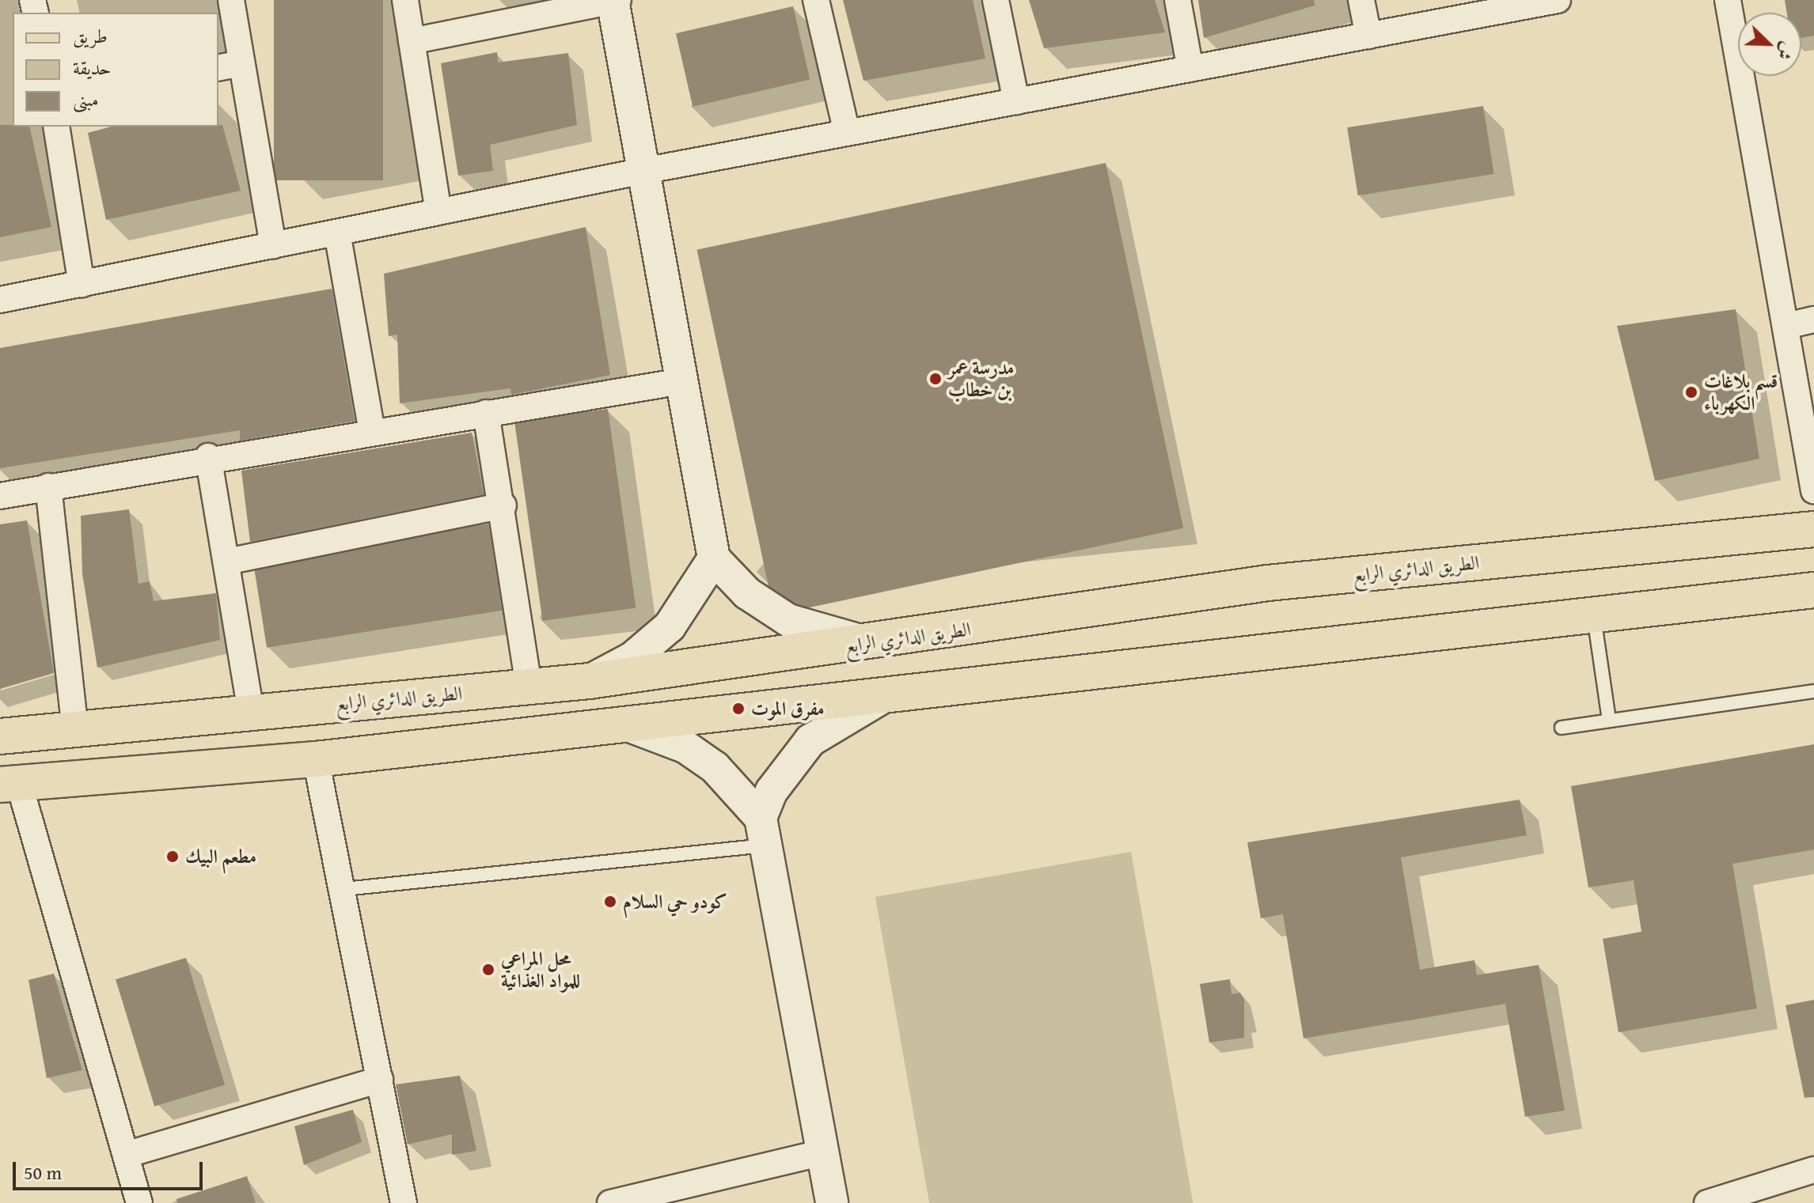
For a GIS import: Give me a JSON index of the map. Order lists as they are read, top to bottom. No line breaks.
{"streets":{"main road":["الطريق الدائري الرابع"]},"places":["مدرسة عمر بن خطاب","قسم بلاغات الكهرباء","مفرق الموت","مطعم البيك","كودو حي السلام","محل المراعي للمواد الغذائية"],"legend":["طريق","حديقة","مبنى"],"scale_bar":"50 m","north":"bottom right"}
